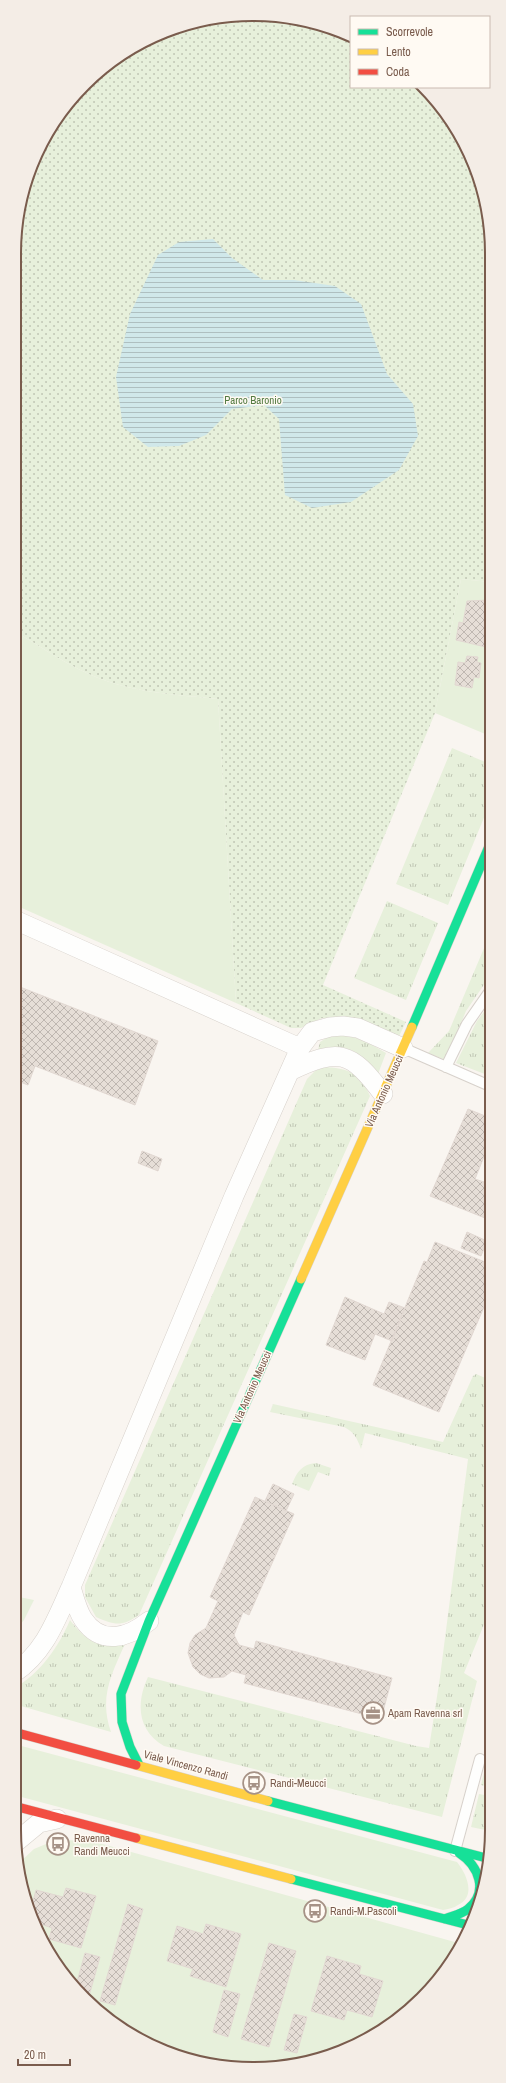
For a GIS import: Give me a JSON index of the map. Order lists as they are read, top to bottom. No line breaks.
{"streets":{"street":["Via Antonio Meucci","Viale Vincenzo Randi"]},"crossings":[["Via Antonio Meucci","Viale Vincenzo Randi"]],"parks":["Parco Baronio"],"places":{"office":["Apam Ravenna srl"],"bus stop":["Randi-Meucci","Ravenna Randi Meucci","Randi-M.Pascoli"]},"legend":["Scorrevole","Lento","Coda"],"scale_bar":"20 m"}
